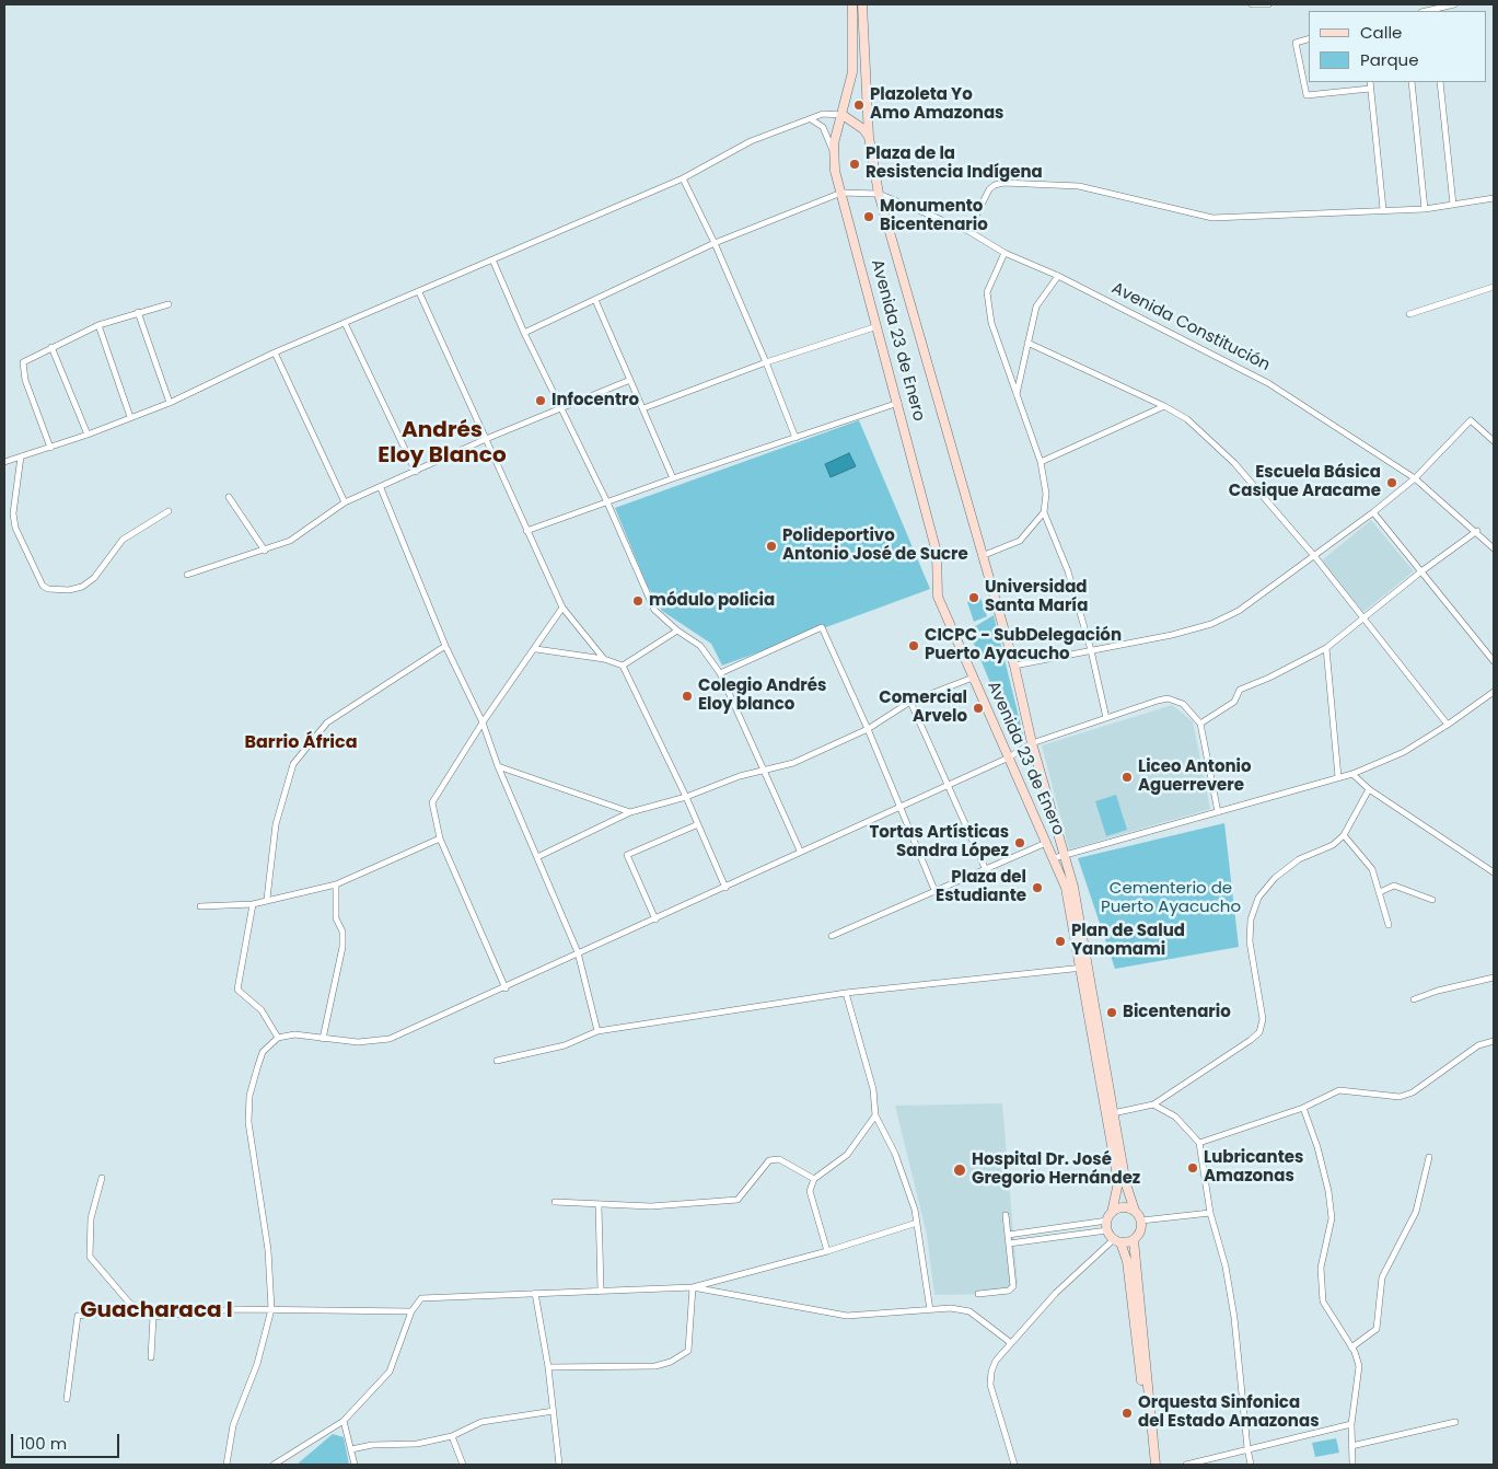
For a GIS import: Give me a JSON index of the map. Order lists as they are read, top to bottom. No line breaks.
{"streets":{"main road":["Avenida 23 de Enero"],"street":["Avenida Constitución"]},"crossings":[["Avenida Constitución","Avenida 23 de Enero"]],"districts":["Andrés Eloy Blanco","Barrio África","Guacharaca I"],"parks":["Cementerio de Puerto Ayacucho"],"places":["Plazoleta Yo Amo Amazonas","Plaza de la Resistencia Indígena","Monumento Bicentenario","Infocentro","Escuela Básica Casique Aracame","Polideportivo Antonio José de Sucre","Universidad Santa María","módulo policia","CICPC - SubDelegación Puerto Ayacucho","Colegio Andrés Eloy blanco","Comercial Arvelo","Liceo Antonio Aguerrevere","Tortas Artísticas Sandra López","Plaza del Estudiante","Plan de Salud Yanomami","Bicentenario","Lubricantes Amazonas","Hospital Dr. José Gregorio Hernández","Orquesta Sinfonica del Estado Amazonas"],"legend":["Calle","Parque"],"scale_bar":"100 m"}
